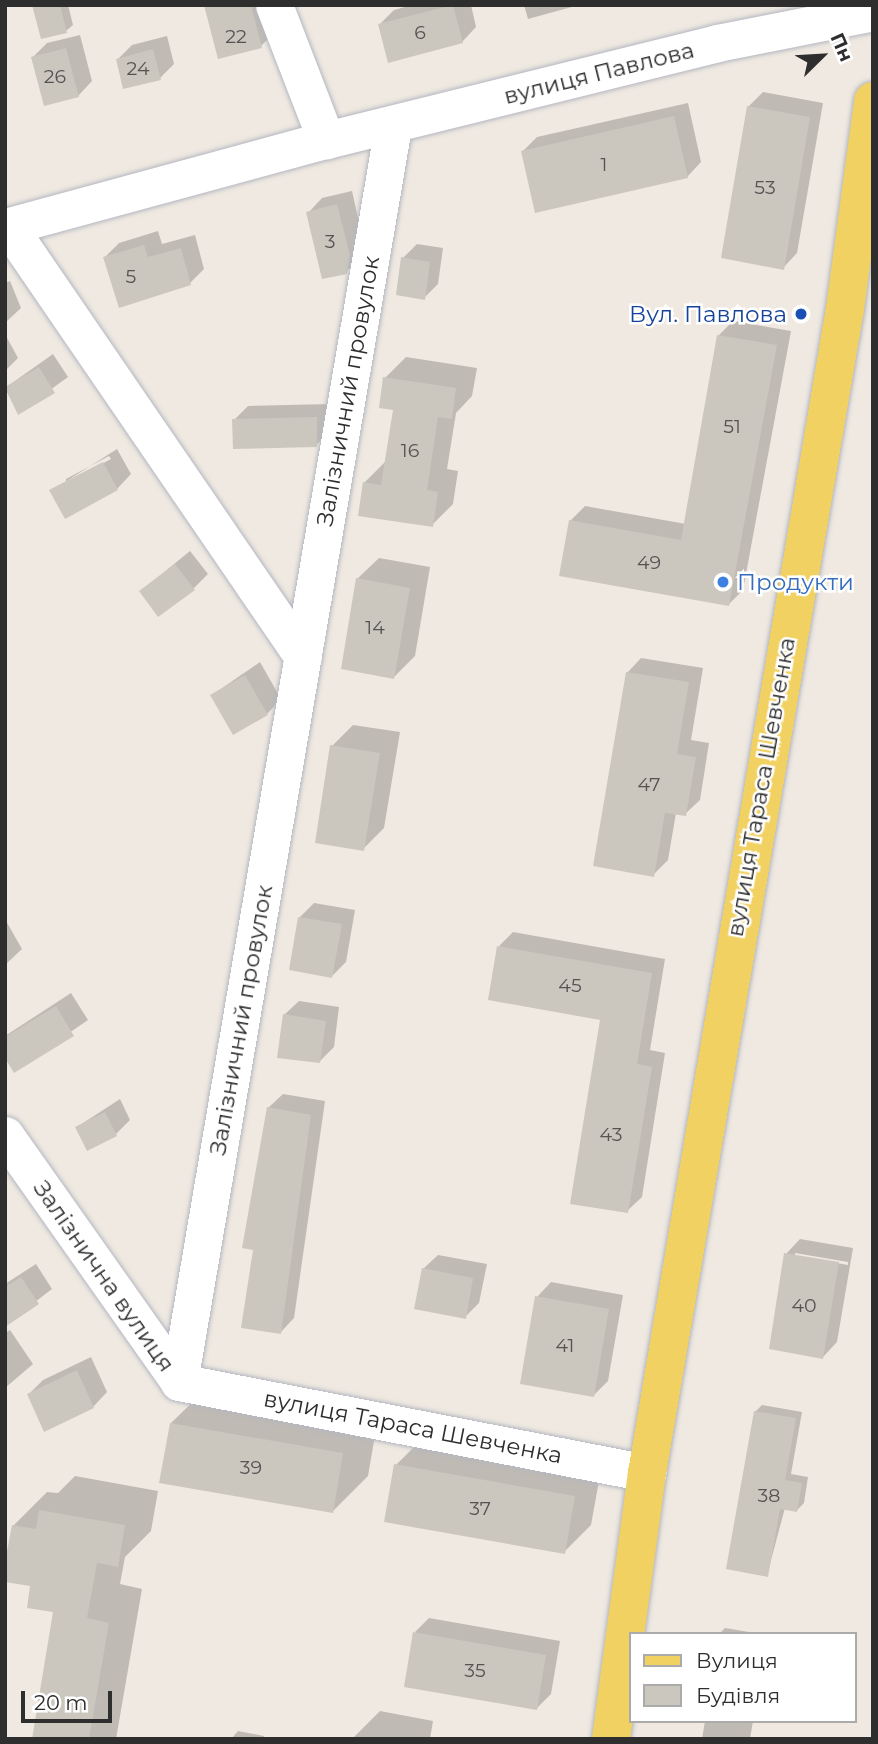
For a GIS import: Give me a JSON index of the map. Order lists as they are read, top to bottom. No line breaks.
{"streets":{"main road":["вулиця Тараса Шевченка"],"street":["вулиця Павлова","Залізничний провулок","Залізнична вулиця"]},"crossings":[["вулиця Павлова","Залізничний провулок"],["Залізничний провулок","вулиця Тараса Шевченка"],["Залізничний провулок","Залізнична вулиця"],["вулиця Тараса Шевченка","Залізнична вулиця"]],"places":["Вул. Павлова","Продукти"],"house_numbers":["6","22","24","26","1","53","3","5","51","16","49","14","47","45","43","40","41","39","38","37","35"],"legend":["Вулиця","Будівля"],"scale_bar":"20 m","north":"top right"}
